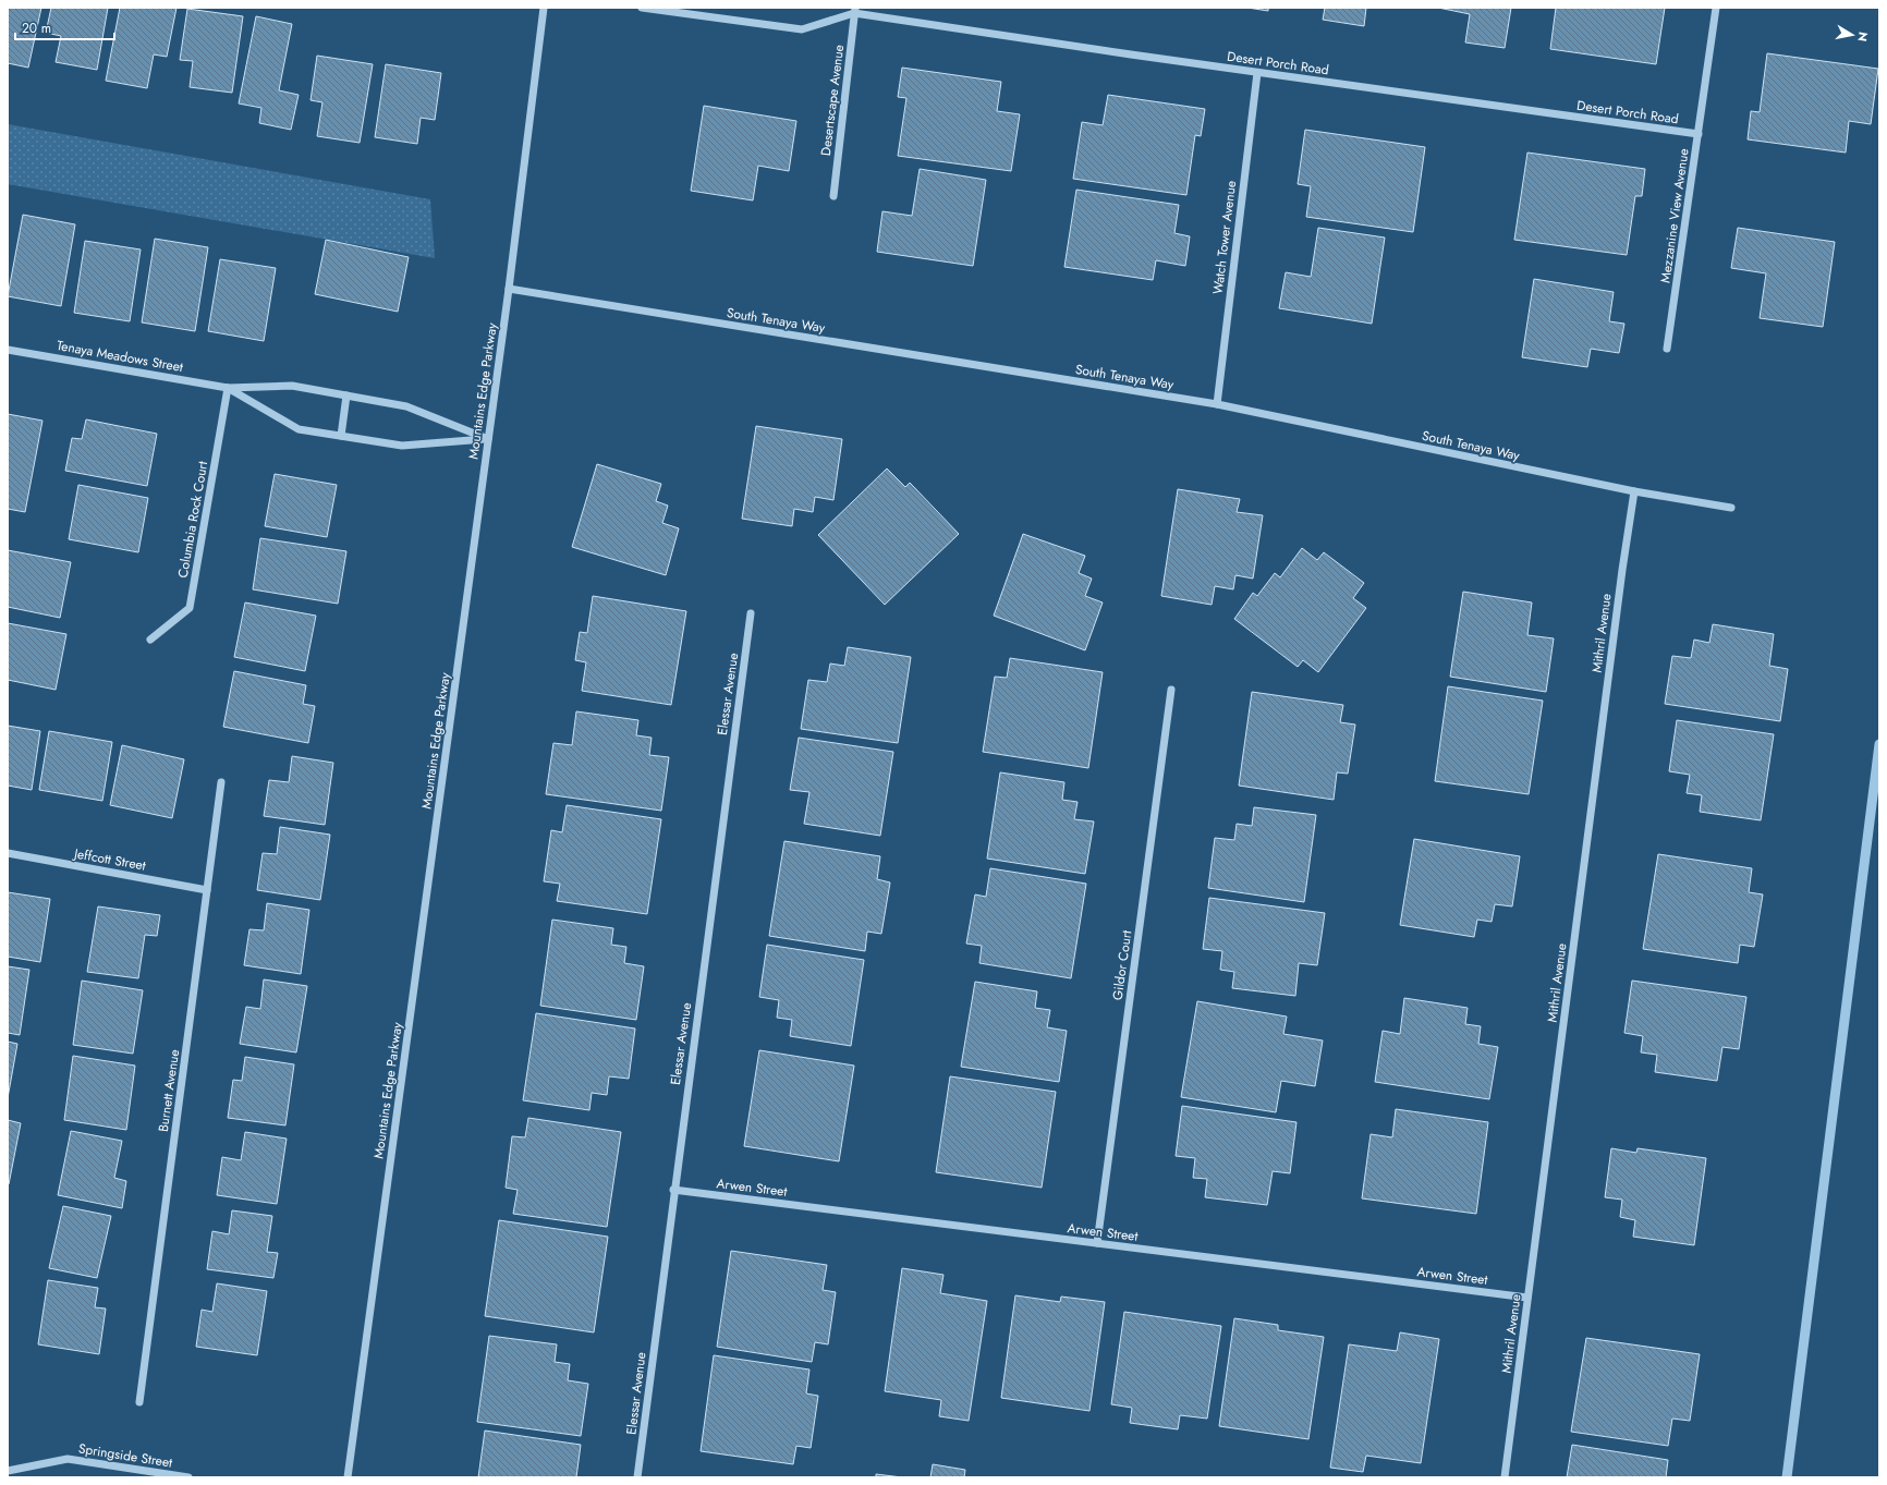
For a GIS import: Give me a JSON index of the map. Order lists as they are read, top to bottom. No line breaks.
{"streets":{"street":["Desert Porch Road","Desertscape Avenue","Mezzanine View Avenue","Watch Tower Avenue","South Tenaya Way","Tenaya Meadows Street","Mountains Edge Parkway","Columbia Rock Court","Mithril Avenue","Elessar Avenue","Jeffcott Street","Gildor Court","Burnett Avenue","Arwen Street","Springside Street"]},"crossings":[["Desert Porch Road","Desertscape Avenue"],["Desert Porch Road","Mezzanine View Avenue"],["Desert Porch Road","Watch Tower Avenue"],["Watch Tower Avenue","South Tenaya Way"],["South Tenaya Way","Mountains Edge Parkway"],["South Tenaya Way","Mithril Avenue"],["Tenaya Meadows Street","Mountains Edge Parkway"],["Tenaya Meadows Street","Columbia Rock Court"],["Mithril Avenue","Arwen Street"],["Elessar Avenue","Arwen Street"],["Jeffcott Street","Burnett Avenue"],["Gildor Court","Arwen Street"]],"scale_bar":"20 m","north":"right"}
